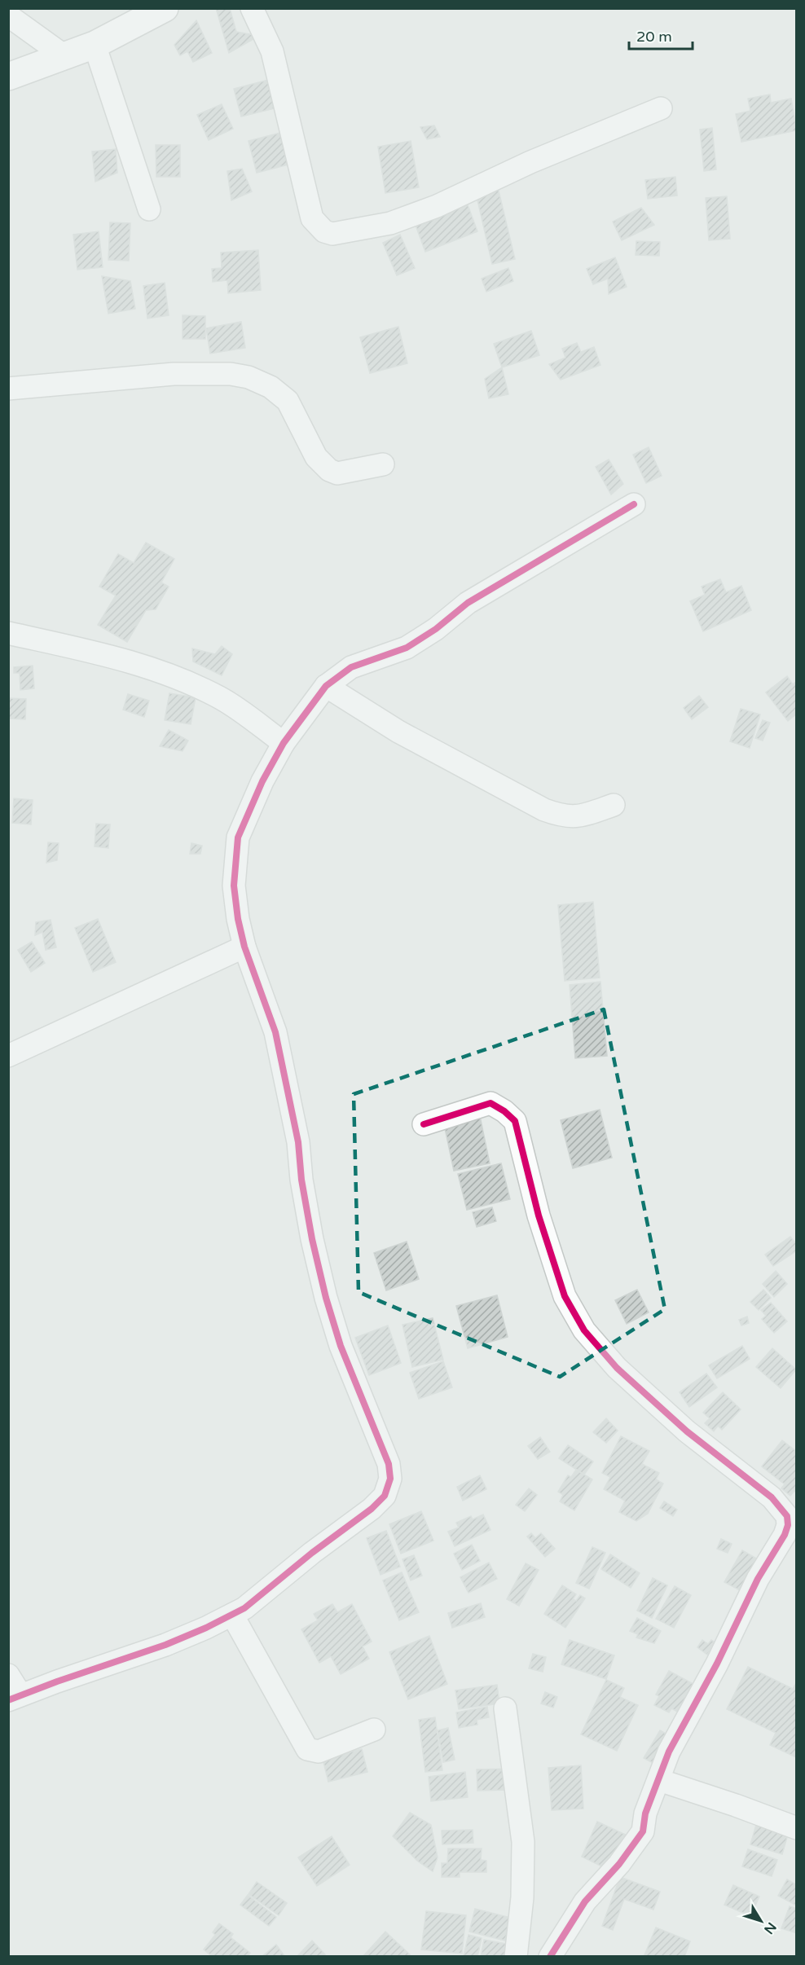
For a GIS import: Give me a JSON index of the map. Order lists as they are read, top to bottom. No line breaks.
{"scale_bar":"20 m","north":"bottom right"}
